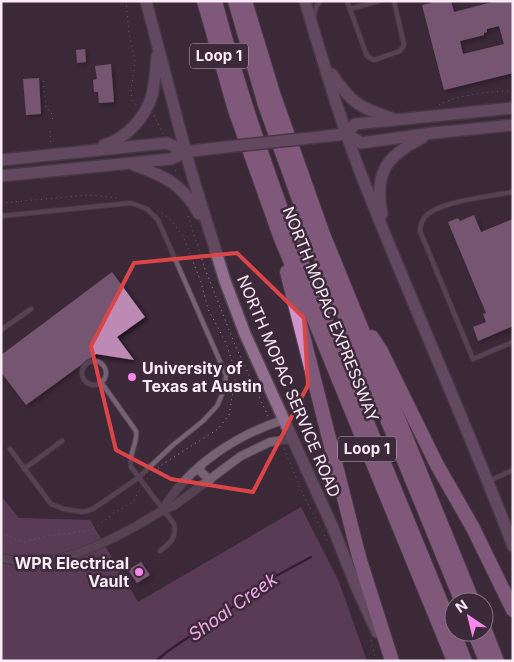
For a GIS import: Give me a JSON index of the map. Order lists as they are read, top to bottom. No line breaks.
{"streets":{"highway":["Loop 1","NORTH MOPAC EXPRESSWAY"],"main road":["NORTH MOPAC SERVICE ROAD"]},"water":["Shoal Creek"],"places":["University of Texas at Austin","WPR Electrical Vault"],"north":"top left"}
